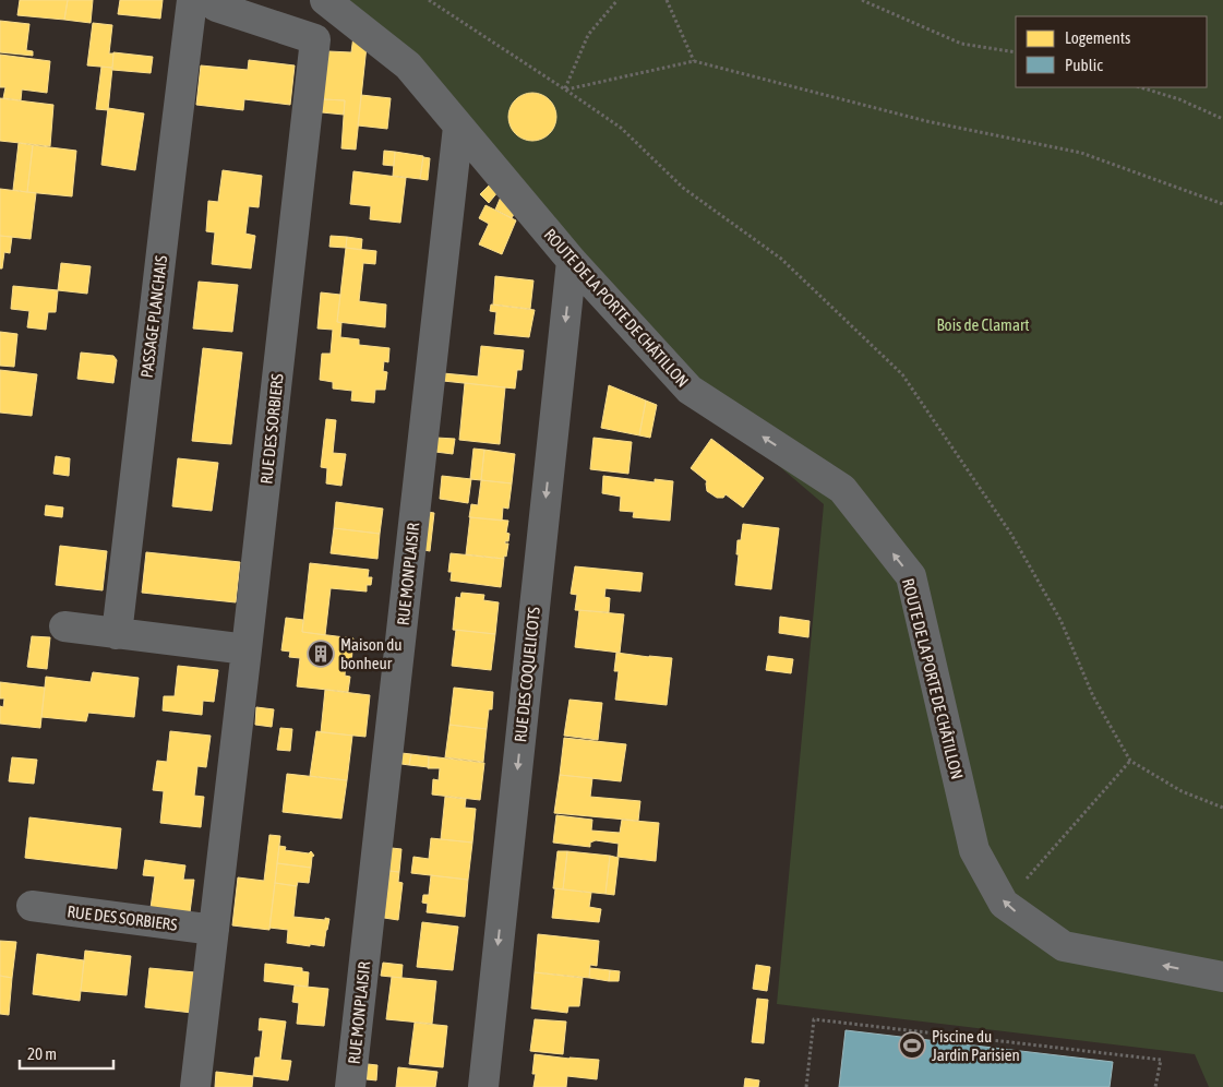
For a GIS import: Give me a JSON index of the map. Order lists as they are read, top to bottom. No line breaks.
{"streets":{"street":["ROUTE DE LA PORTE DE CHÂTILLON","PASSAGE PLANCHAIS","RUE DES SORBIERS","RUE MONPLAISIR","RUE DES COQUELICOTS"]},"crossings":[["ROUTE DE LA PORTE DE CHÂTILLON","RUE MONPLAISIR"],["ROUTE DE LA PORTE DE CHÂTILLON","RUE DES COQUELICOTS"]],"one_way":["ROUTE DE LA PORTE DE CHÂTILLON","RUE DES COQUELICOTS"],"parks":["Bois de Clamart"],"places":{"building":["Maison du bonheur"],"sports":["Piscine du Jardin Parisien"]},"legend":["Logements","Public"],"scale_bar":"20 m"}
